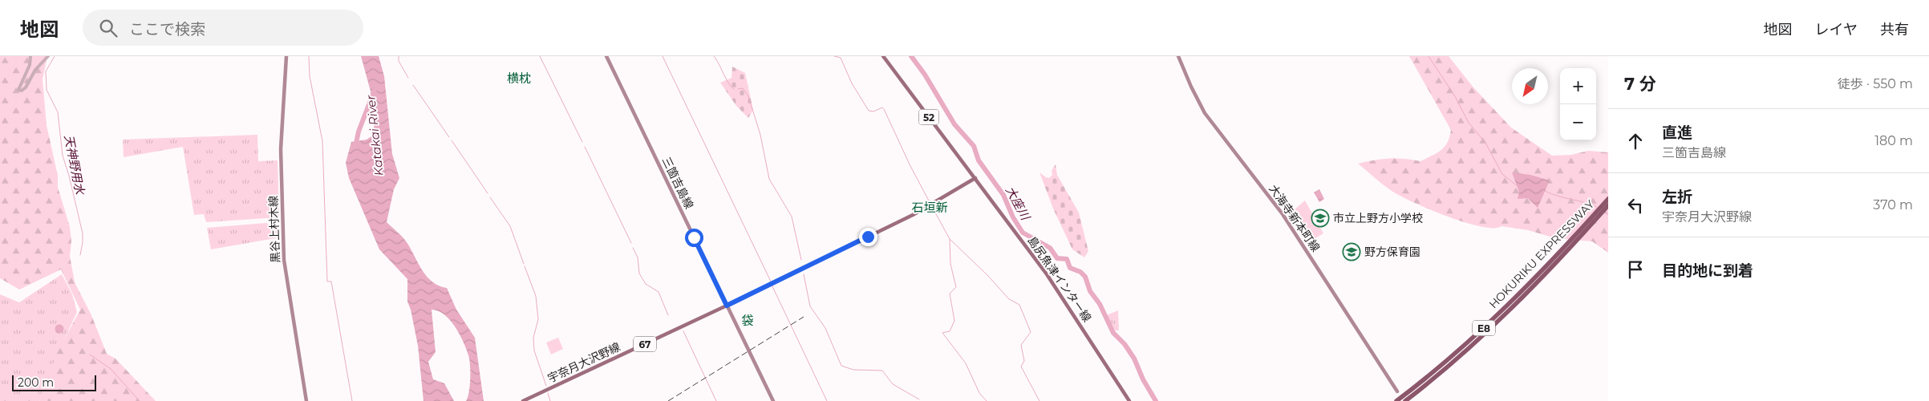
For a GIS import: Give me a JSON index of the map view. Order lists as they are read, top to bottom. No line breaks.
{"streets":{"highway":["HOKURIKU EXPRESSWAY","E8"],"main road":["52","三箇吉島線","大海寺新本町線","黒谷上村木線","島尻魚津インター線","67","宇奈月大沢野線"]},"crossings":[["三箇吉島線","宇奈月大沢野線"],["島尻魚津インター線","宇奈月大沢野線"]],"districts":["横枕","石垣新","袋"],"water":["Katakai River","天神野用水","大座川"],"places":{"school or university":["市立上野方小学校","野方保育園"]},"scale_bar":"200 m","north":"bottom left","page":{"header":"地図","search":"ここで検索","nav":["地図","レイヤ","共有"],"heading":["7 分","徒歩 · 550 m"],"map_buttons":["+","−"],"list":[["直進","三箇吉島線","180 m"],["左折","宇奈月大沢野線","370 m"],"目的地に到着"],"scale":"200 m"}}
